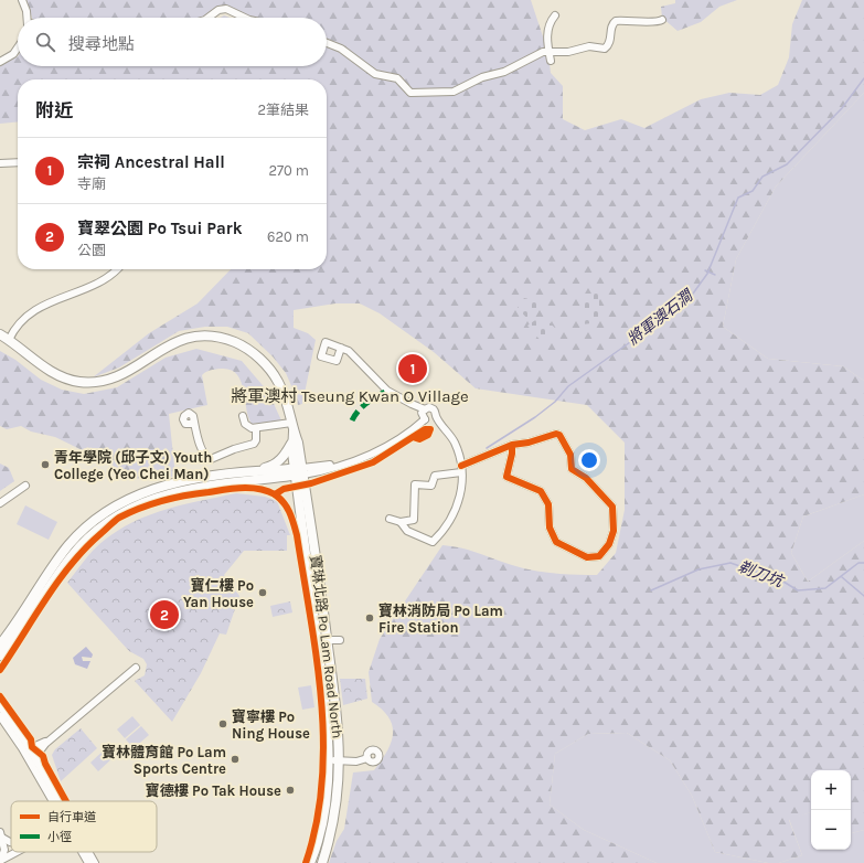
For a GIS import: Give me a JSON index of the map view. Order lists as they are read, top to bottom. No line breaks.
{"streets":{"main road":["寶琳北路 Po Lam Road North"]},"districts":["將軍澳村 Tseung Kwan O Village"],"water":["將軍澳石澗","剃刀坑"],"places":["青年學院 (邱子文) Youth College (Yeo Chei Man)","寶仁樓 Po Yan House","寶林消防局 Po Lam Fire Station","寶寧樓 Po Ning House","寶林體育館 Po Lam Sports Centre","寶德樓 Po Tak House"],"legend":["自行車道","小徑"],"page":{"search":"搜尋地點","heading":["附近","2筆結果"],"list":[{"mark":"1","name":"宗祠 Ancestral Hall","note":"寺廟","value":"270 m"},{"mark":"2","name":"寶翠公園 Po Tsui Park","note":"公園","value":"620 m"}],"pins":["1","2"],"map_buttons":["+","−"]}}
